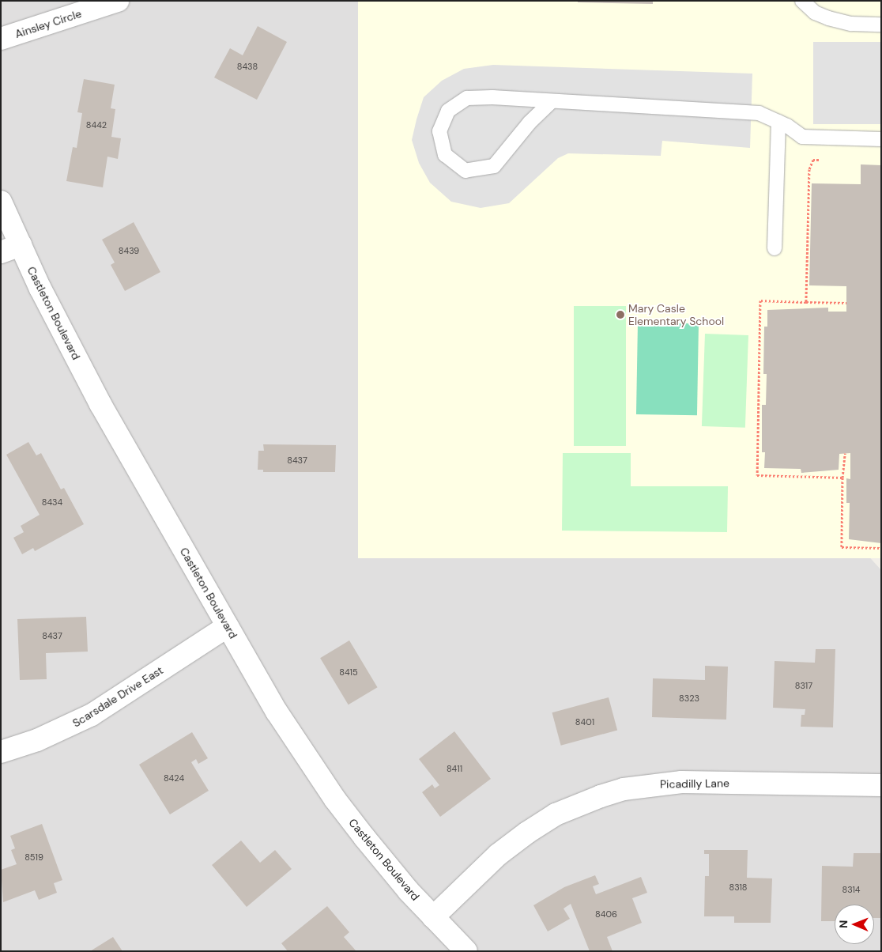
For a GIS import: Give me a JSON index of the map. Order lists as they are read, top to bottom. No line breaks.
{"streets":{"street":["Ainsley Circle","Castleton Boulevard","Scarsdale Drive East","Picadilly Lane"]},"crossings":[["Castleton Boulevard","Scarsdale Drive East"],["Castleton Boulevard","Picadilly Lane"]],"places":["Mary Casle Elementary School"],"house_numbers":["8438","8442","8439","8437","8434","8437","8415","8317","8323","8401","8411","8424","8519","8318","8314","8406"],"north":"left"}
